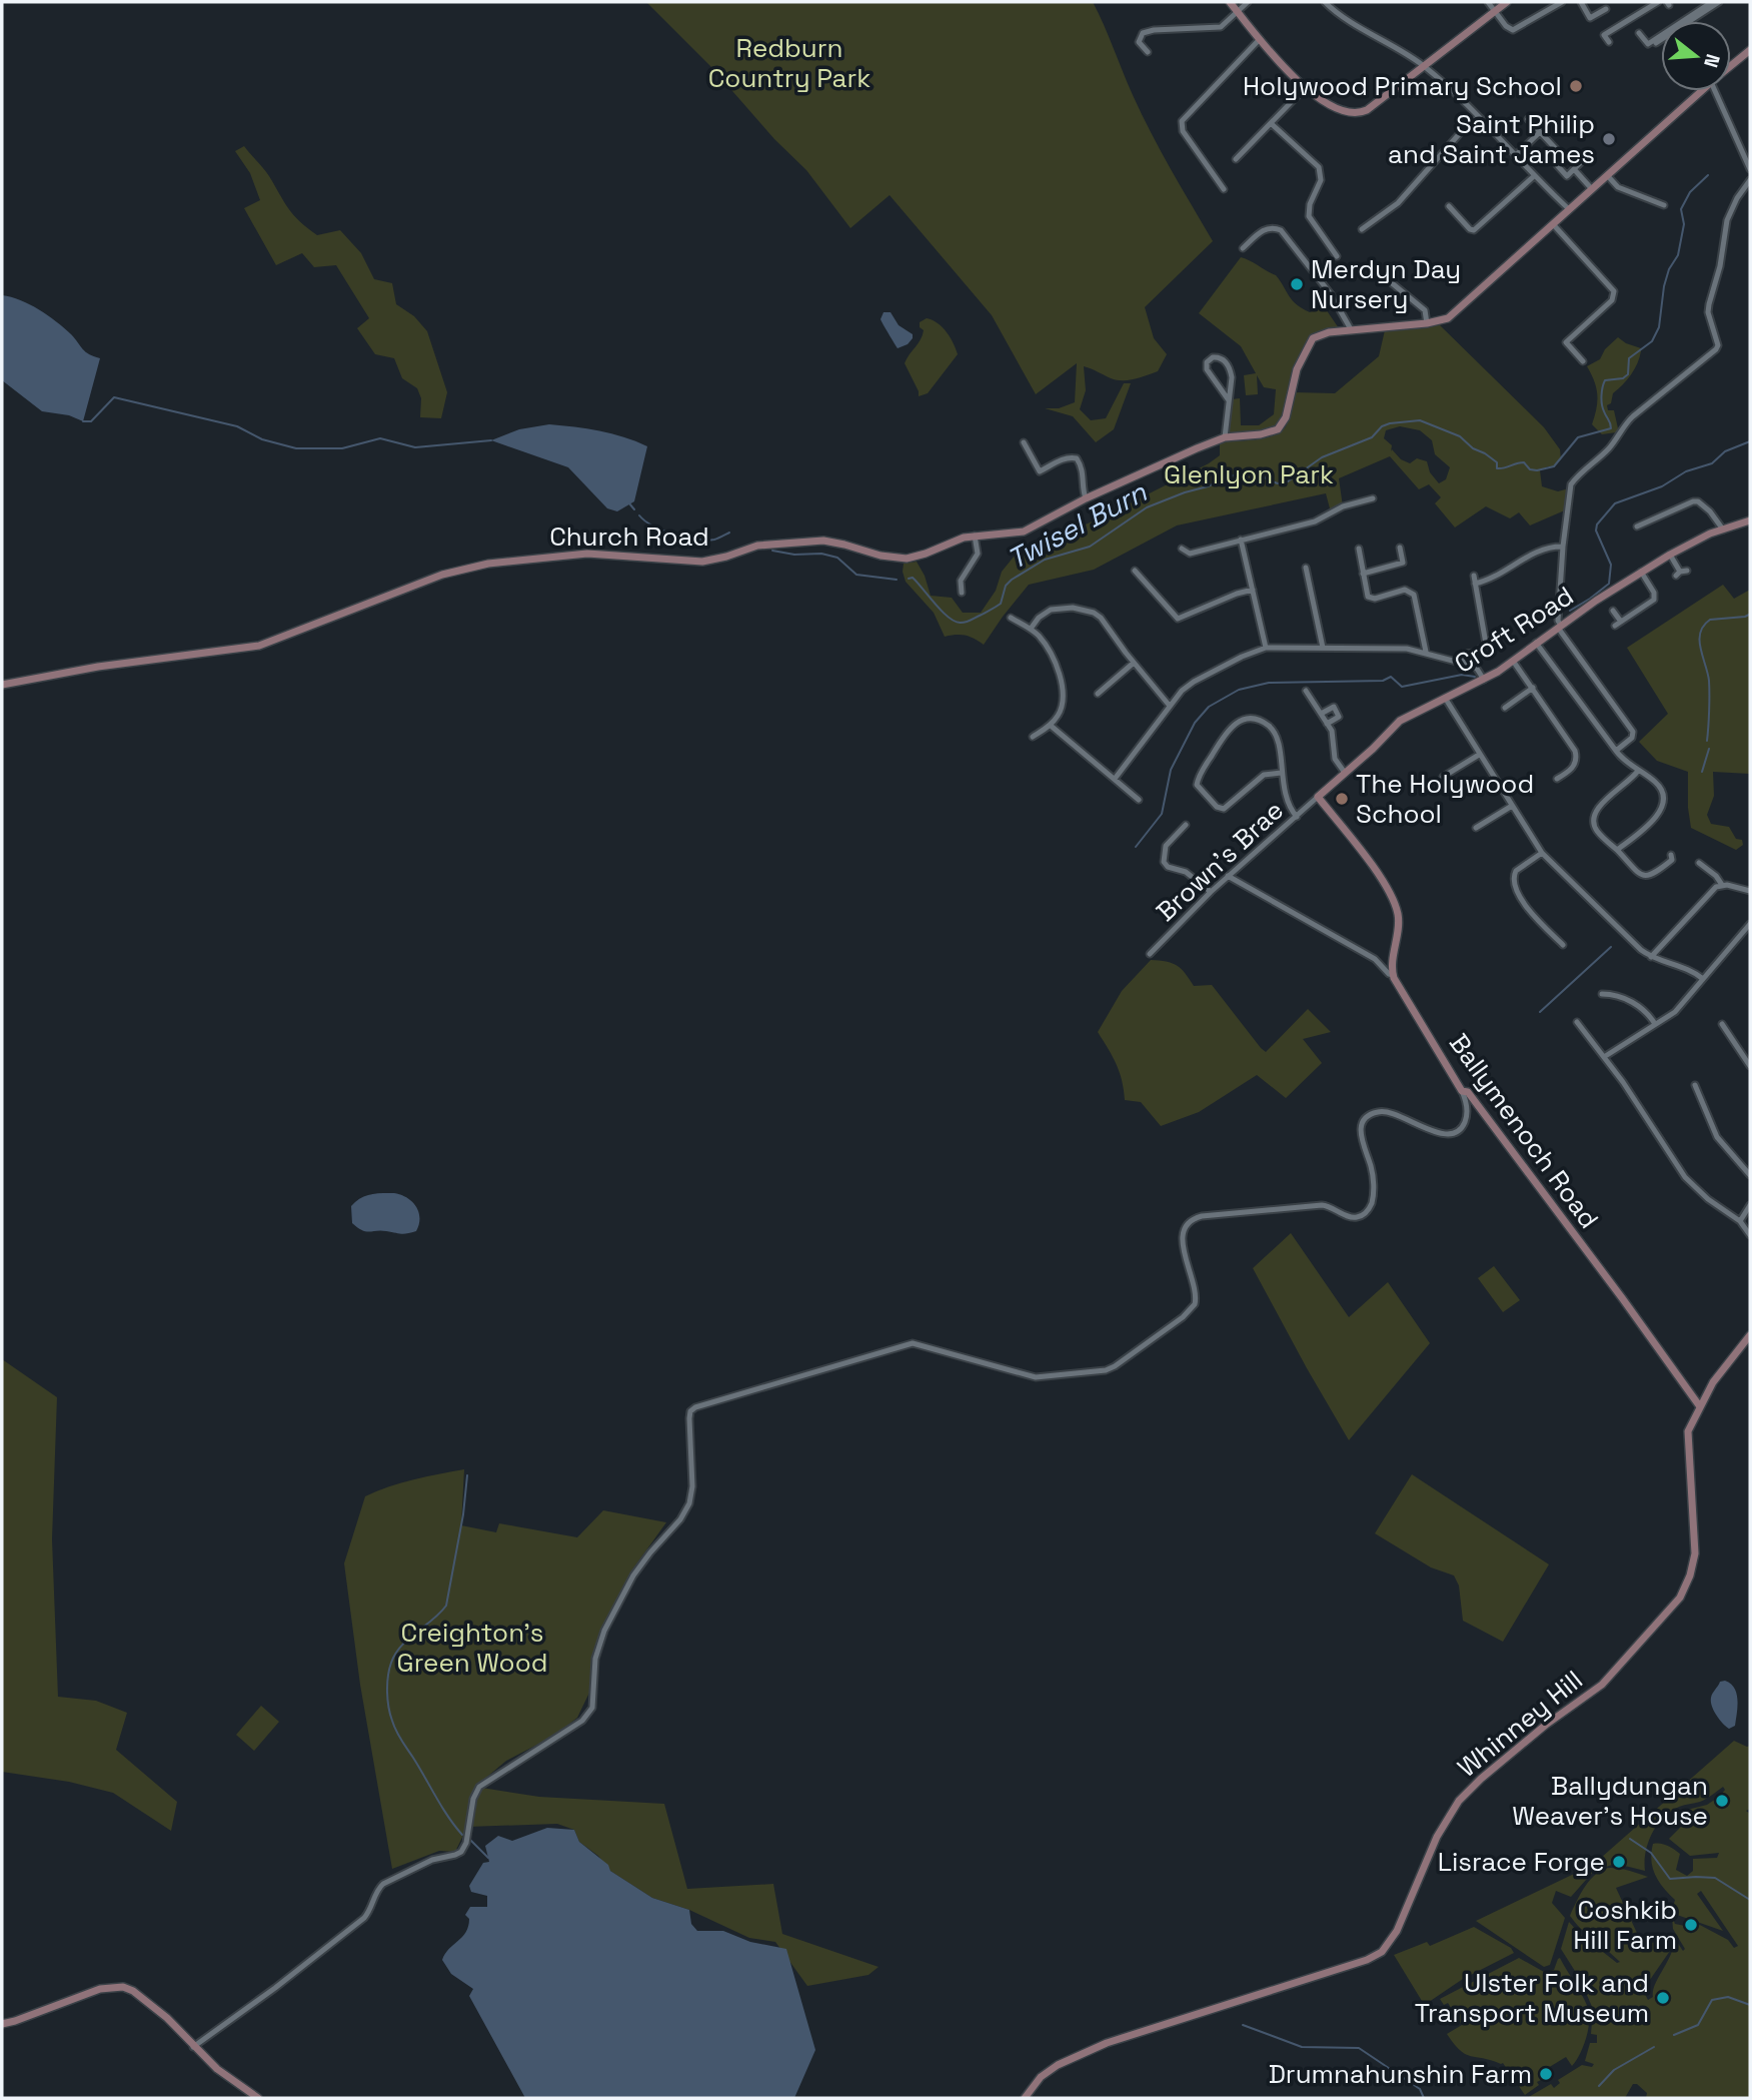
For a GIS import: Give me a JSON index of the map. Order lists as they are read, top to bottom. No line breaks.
{"streets":{"street":["Church Road","Croft Road","Brown's Brae","Ballymenoch Road","Whinney Hill"]},"crossings":[["Croft Road","Brown's Brae"],["Ballymenoch Road","Whinney Hill"]],"water":["Twisel Burn"],"parks":["Redburn Country Park","Glenlyon Park","Creighton's Green Wood"],"places":["Holywood Primary School","Saint Philip and Saint James","Merdyn Day Nursery","The Holywood School","Ballydungan Weaver's House","Lisrace Forge","Coshkib Hill Farm","Ulster Folk and Transport Museum","Drumnahunshin Farm"],"north":"right"}
